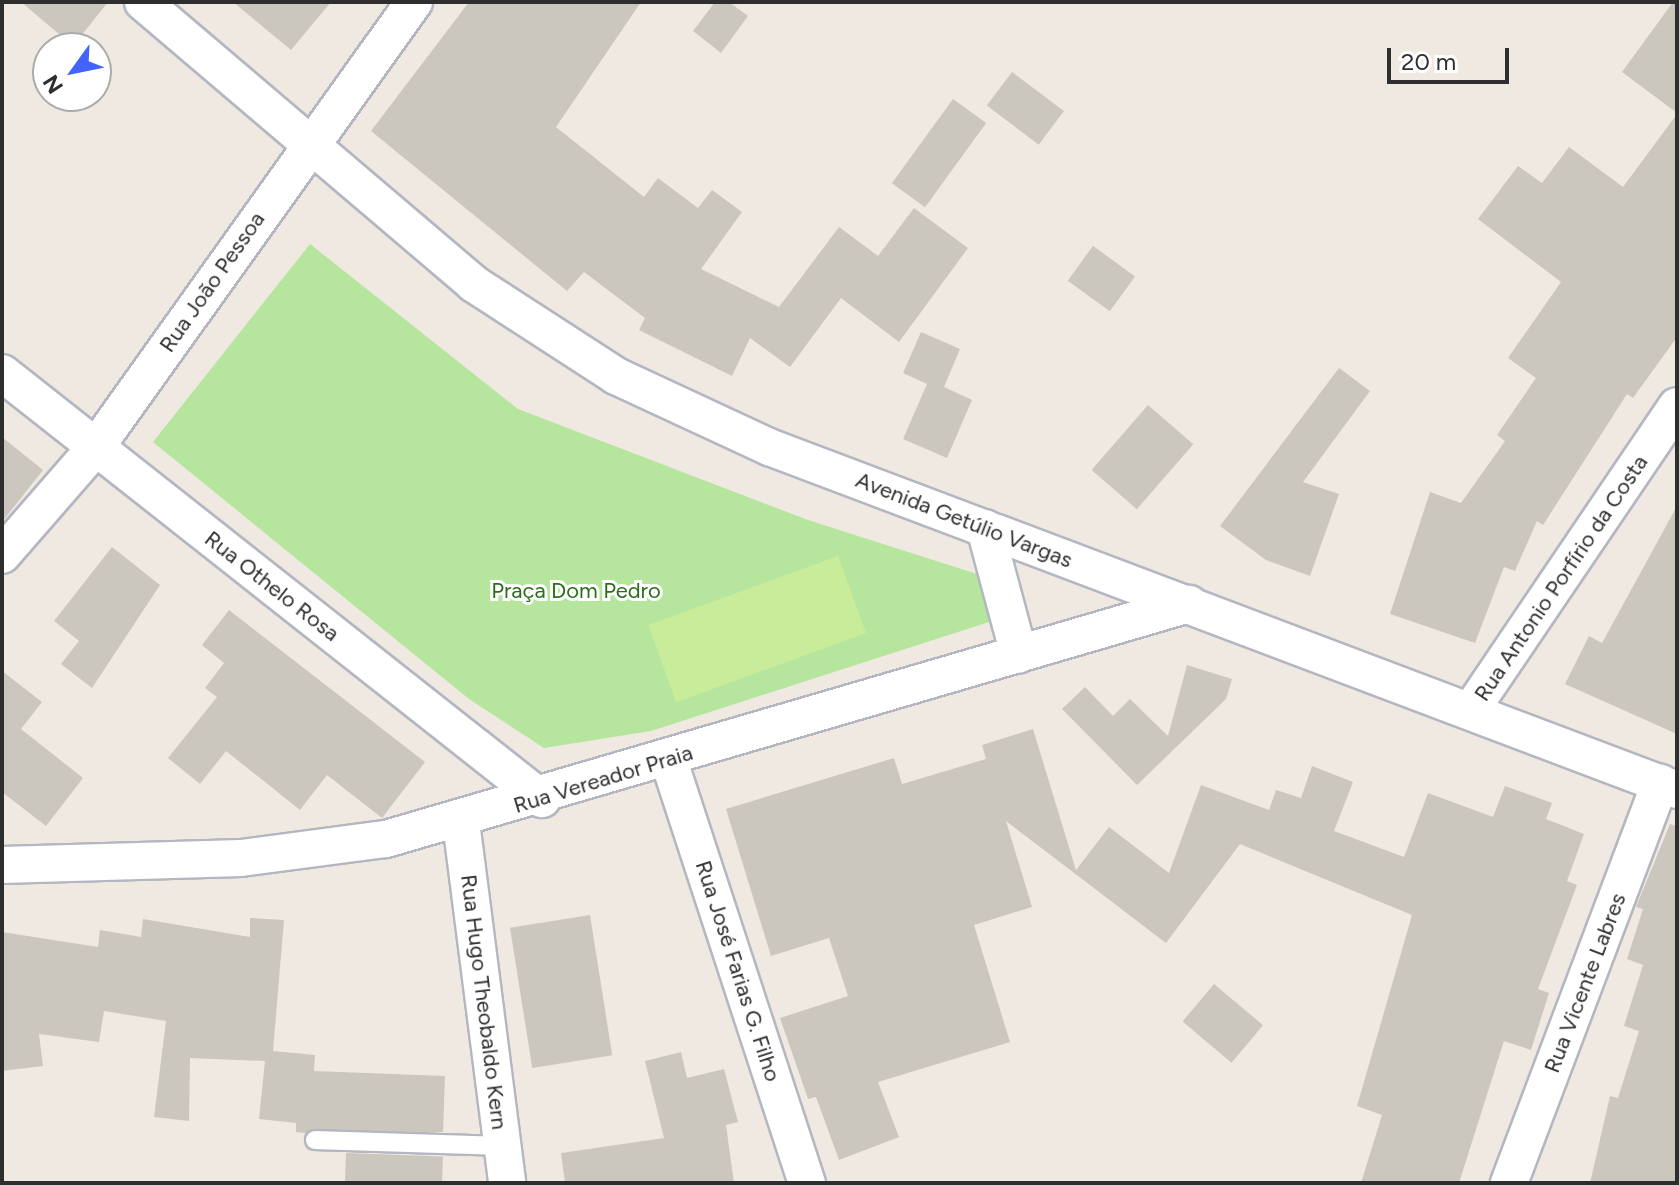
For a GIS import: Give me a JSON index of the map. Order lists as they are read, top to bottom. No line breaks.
{"streets":{"street":["Rua João Pessoa","Avenida Getúlio Vargas","Rua Antonio Porfírio da Costa","Rua Othelo Rosa","Rua Vereador Praia","Rua José Farias G. Filho","Rua Vicente Labres","Rua Hugo Theobaldo Kern"]},"crossings":[["Rua João Pessoa","Avenida Getúlio Vargas"],["Rua João Pessoa","Rua Othelo Rosa"],["Avenida Getúlio Vargas","Rua Antonio Porfírio da Costa"],["Avenida Getúlio Vargas","Rua Vereador Praia"],["Avenida Getúlio Vargas","Rua Vicente Labres"],["Rua Othelo Rosa","Rua Vereador Praia"],["Rua Vereador Praia","Rua José Farias G. Filho"],["Rua Vereador Praia","Rua Hugo Theobaldo Kern"]],"parks":["Praça Dom Pedro"],"scale_bar":"20 m","north":"bottom left"}
